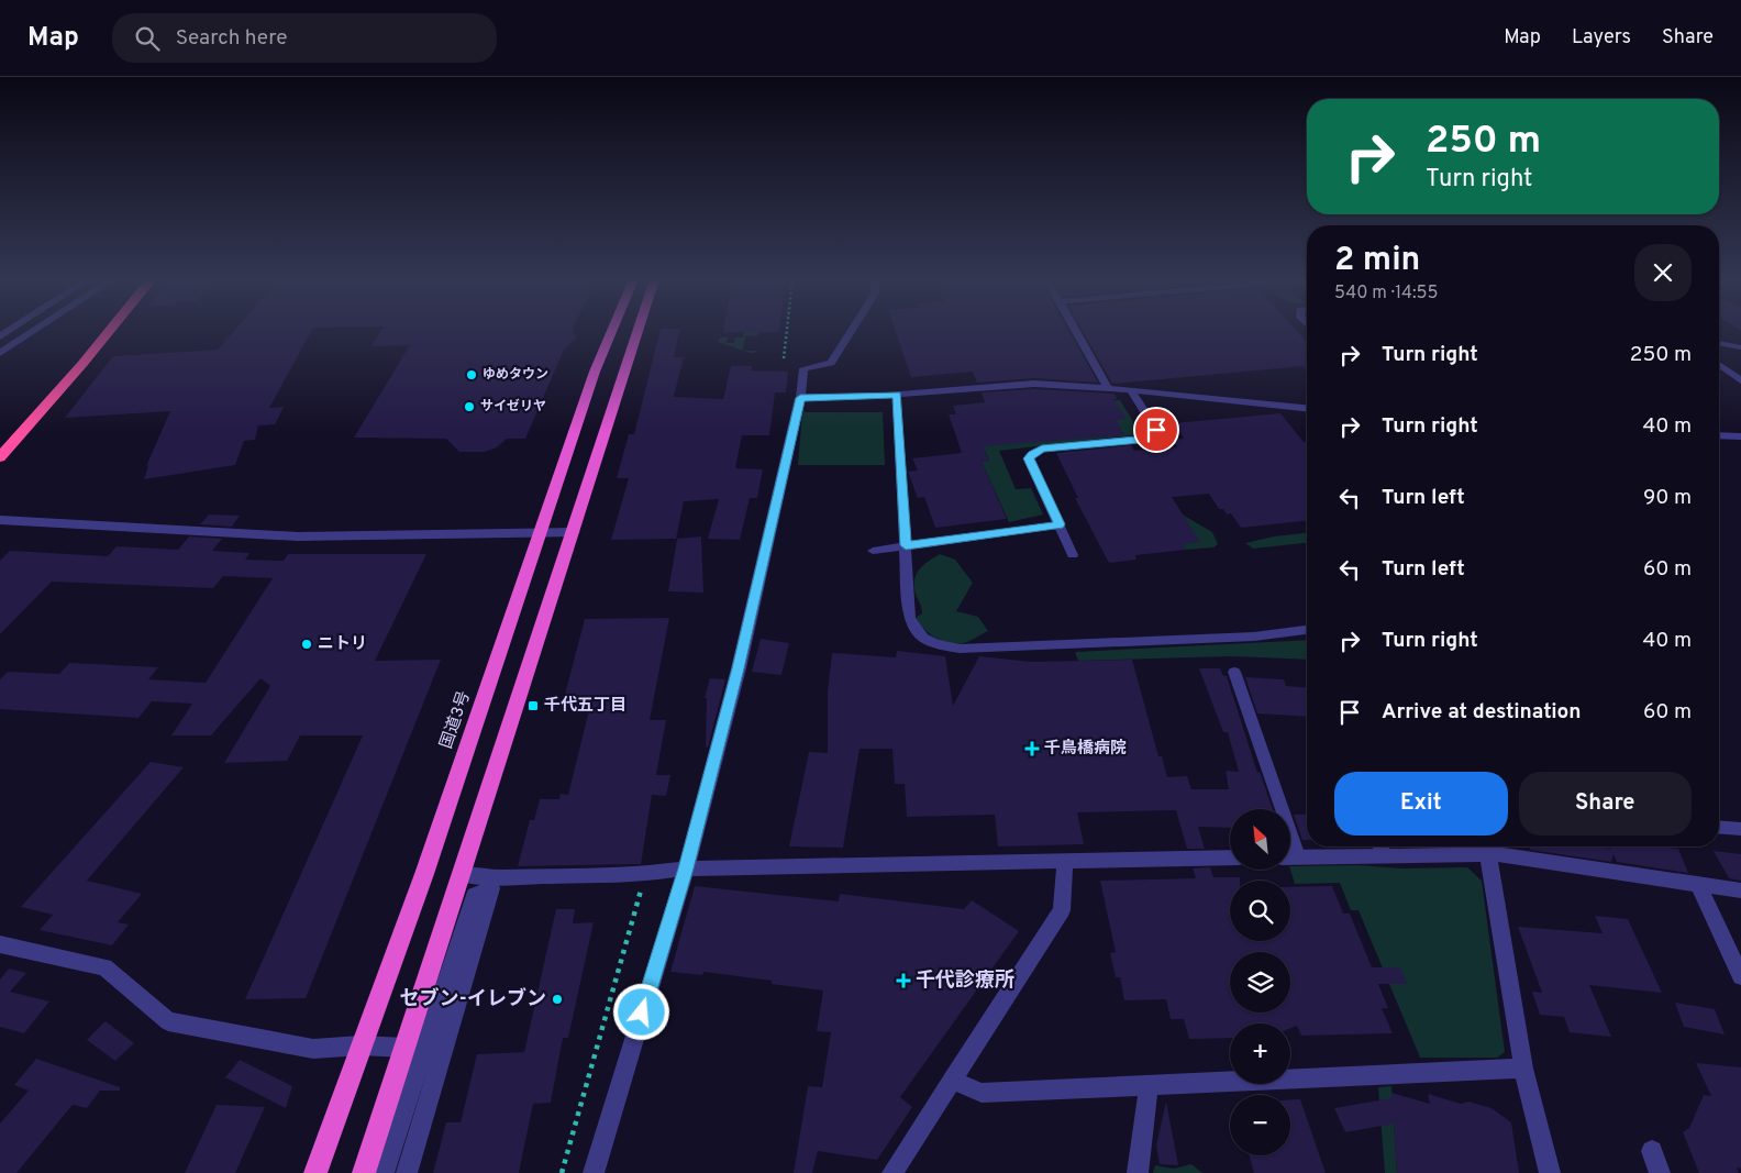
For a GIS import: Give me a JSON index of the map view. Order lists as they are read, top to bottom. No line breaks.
{"streets":{"highway":["国道3号"]},"places":{"other":["ゆめタウン","サイゼリヤ","ニトリ","セブン-イレブン"],"transit":["千代五丁目"],"health":["千鳥橋病院","千代診療所"]},"north":"top left","page":{"header":"Map","search":"Search here","nav":["Map","Layers","Share"],"turn":["250 m","Turn right"],"heading":["2 min","540 m · 14:55"],"list":[{"name":"Turn right","value":"250 m"},{"name":"Turn right","value":"40 m"},{"name":"Turn left","value":"90 m"},{"name":"Turn left","value":"60 m"},{"name":"Turn right","value":"40 m"},{"name":"Arrive at destination","value":"60 m"}],"buttons":["Exit","Share"],"map_buttons":["+","−"]}}
